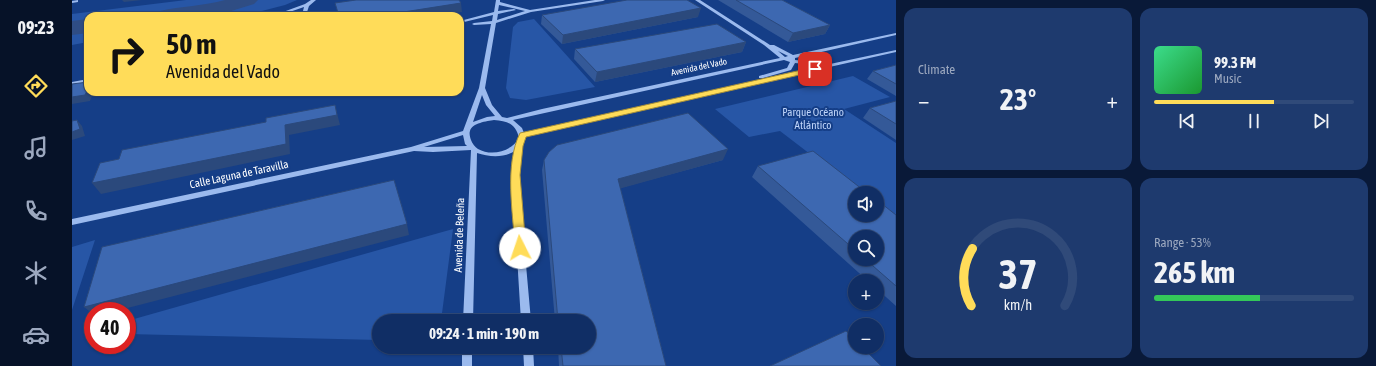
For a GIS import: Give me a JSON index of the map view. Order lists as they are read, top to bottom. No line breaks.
{"streets":{"street":["Avenida del Vado","Calle Laguna de Taravilla","Avenida de Beleña"]},"crossings":[["Avenida del Vado","Calle Laguna de Taravilla"],["Avenida del Vado","Avenida de Beleña"],["Calle Laguna de Taravilla","Avenida de Beleña"]],"parks":["Parque Océano Atlántico"],"page":{"tabs":"09:23","tile":["Climate",["Range · 53%","265 km"]],"turn":["50 m","Avenida del Vado"],"song":["99.3 FM","Music"],"heat":["−","23°","+"],"map_buttons":["+","−"],"limit":"40","trip":"09:24 · 1 min · 190 m","gauge":["37","km/h"]}}
